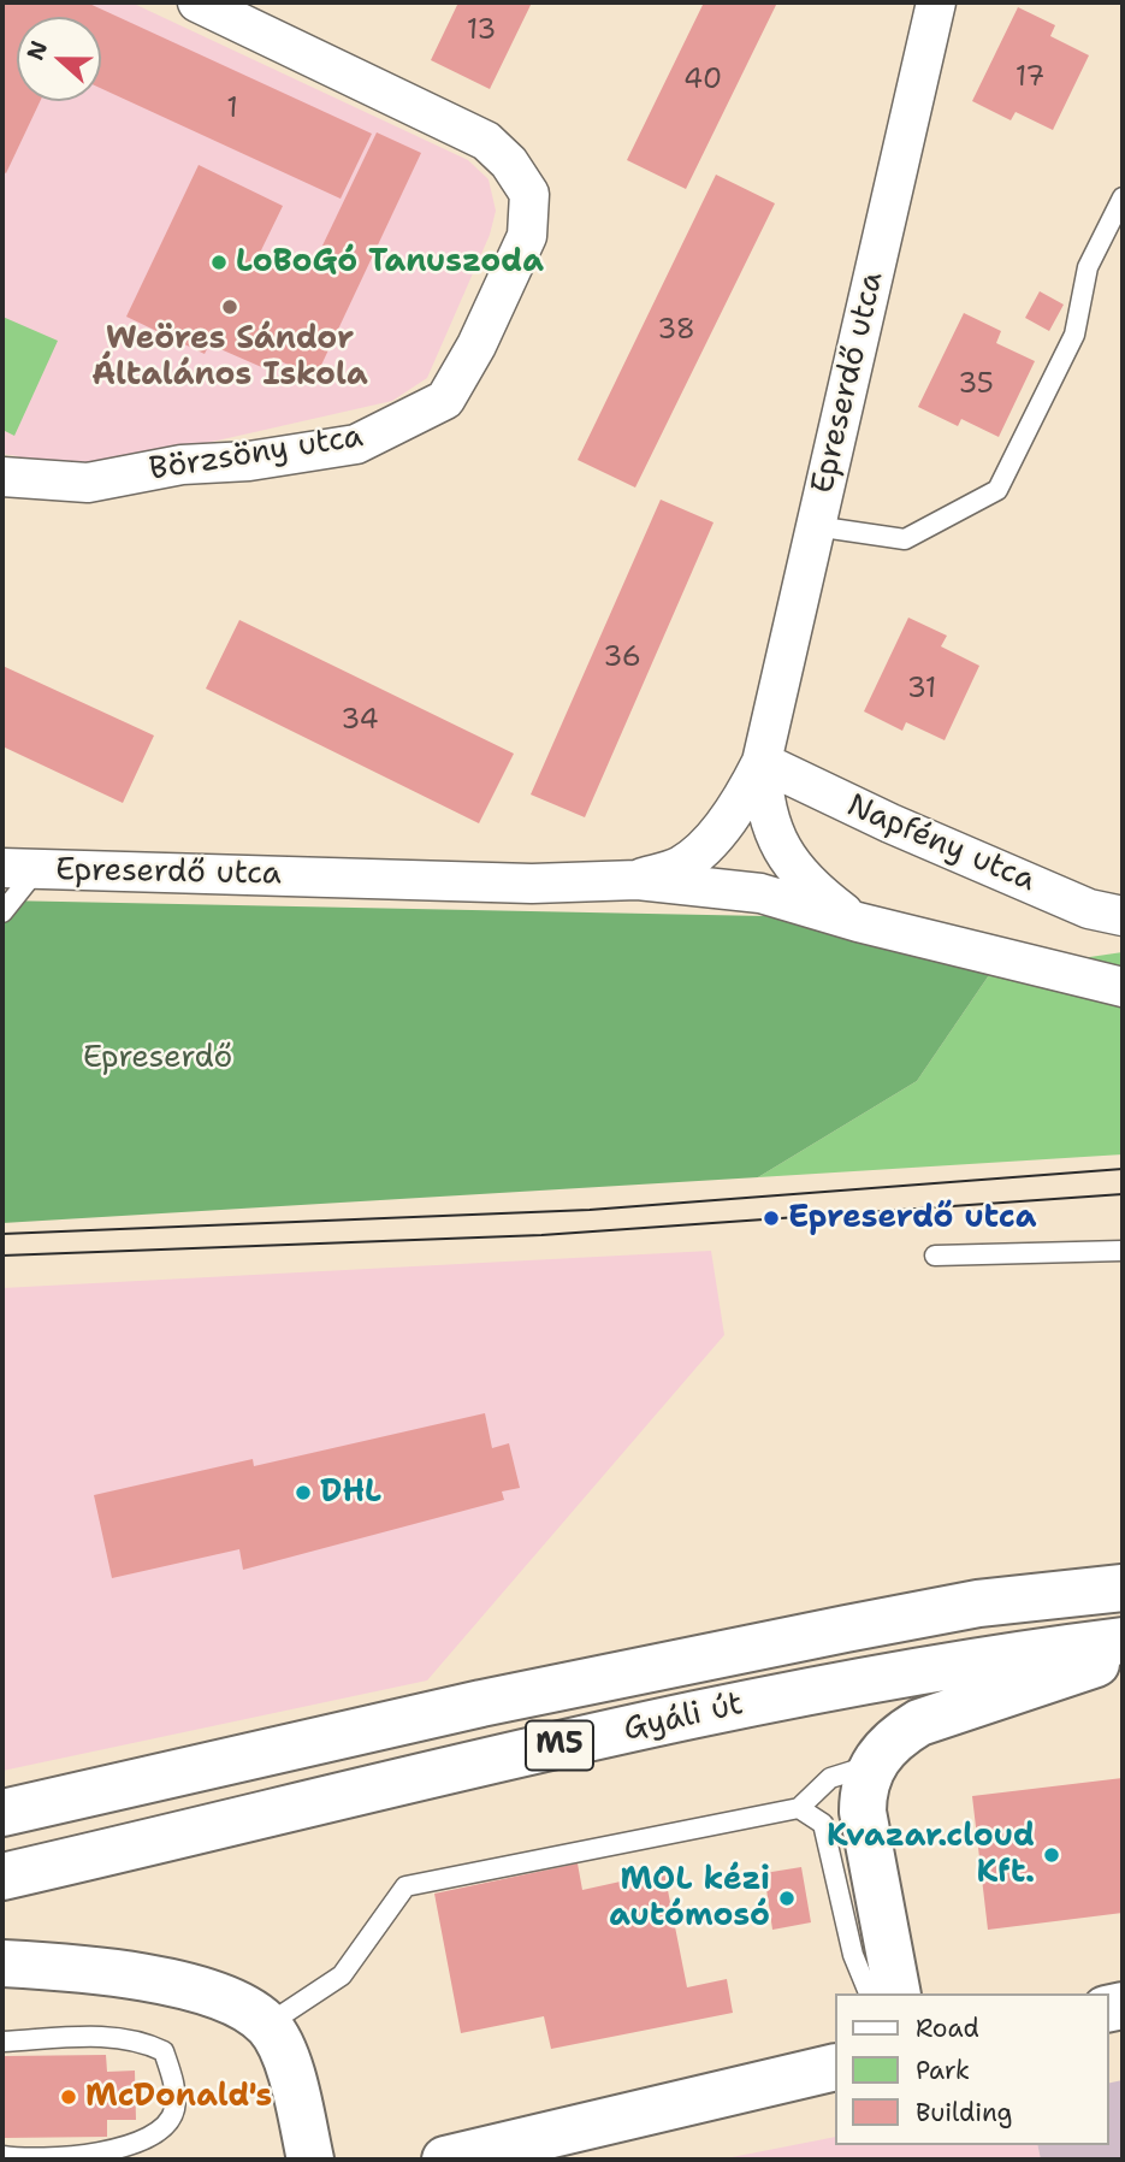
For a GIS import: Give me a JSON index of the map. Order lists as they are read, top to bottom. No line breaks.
{"streets":{"main road":["Gyáli út","M5"],"street":["Epreserdő utca","Börzsöny utca","Napfény utca"]},"crossings":[["Epreserdő utca","Napfény utca"]],"parks":["Epreserdő"],"places":["LoBoGó Tanuszoda","Weöres Sándor Általános Iskola","Epreserdő utca","DHL","Kvazar.cloud Kft.","MOL kézi autómosó","McDonald's"],"house_numbers":["13","17","40","1","38","35","36","31","34"],"legend":["Road","Park","Building"],"north":"left"}
